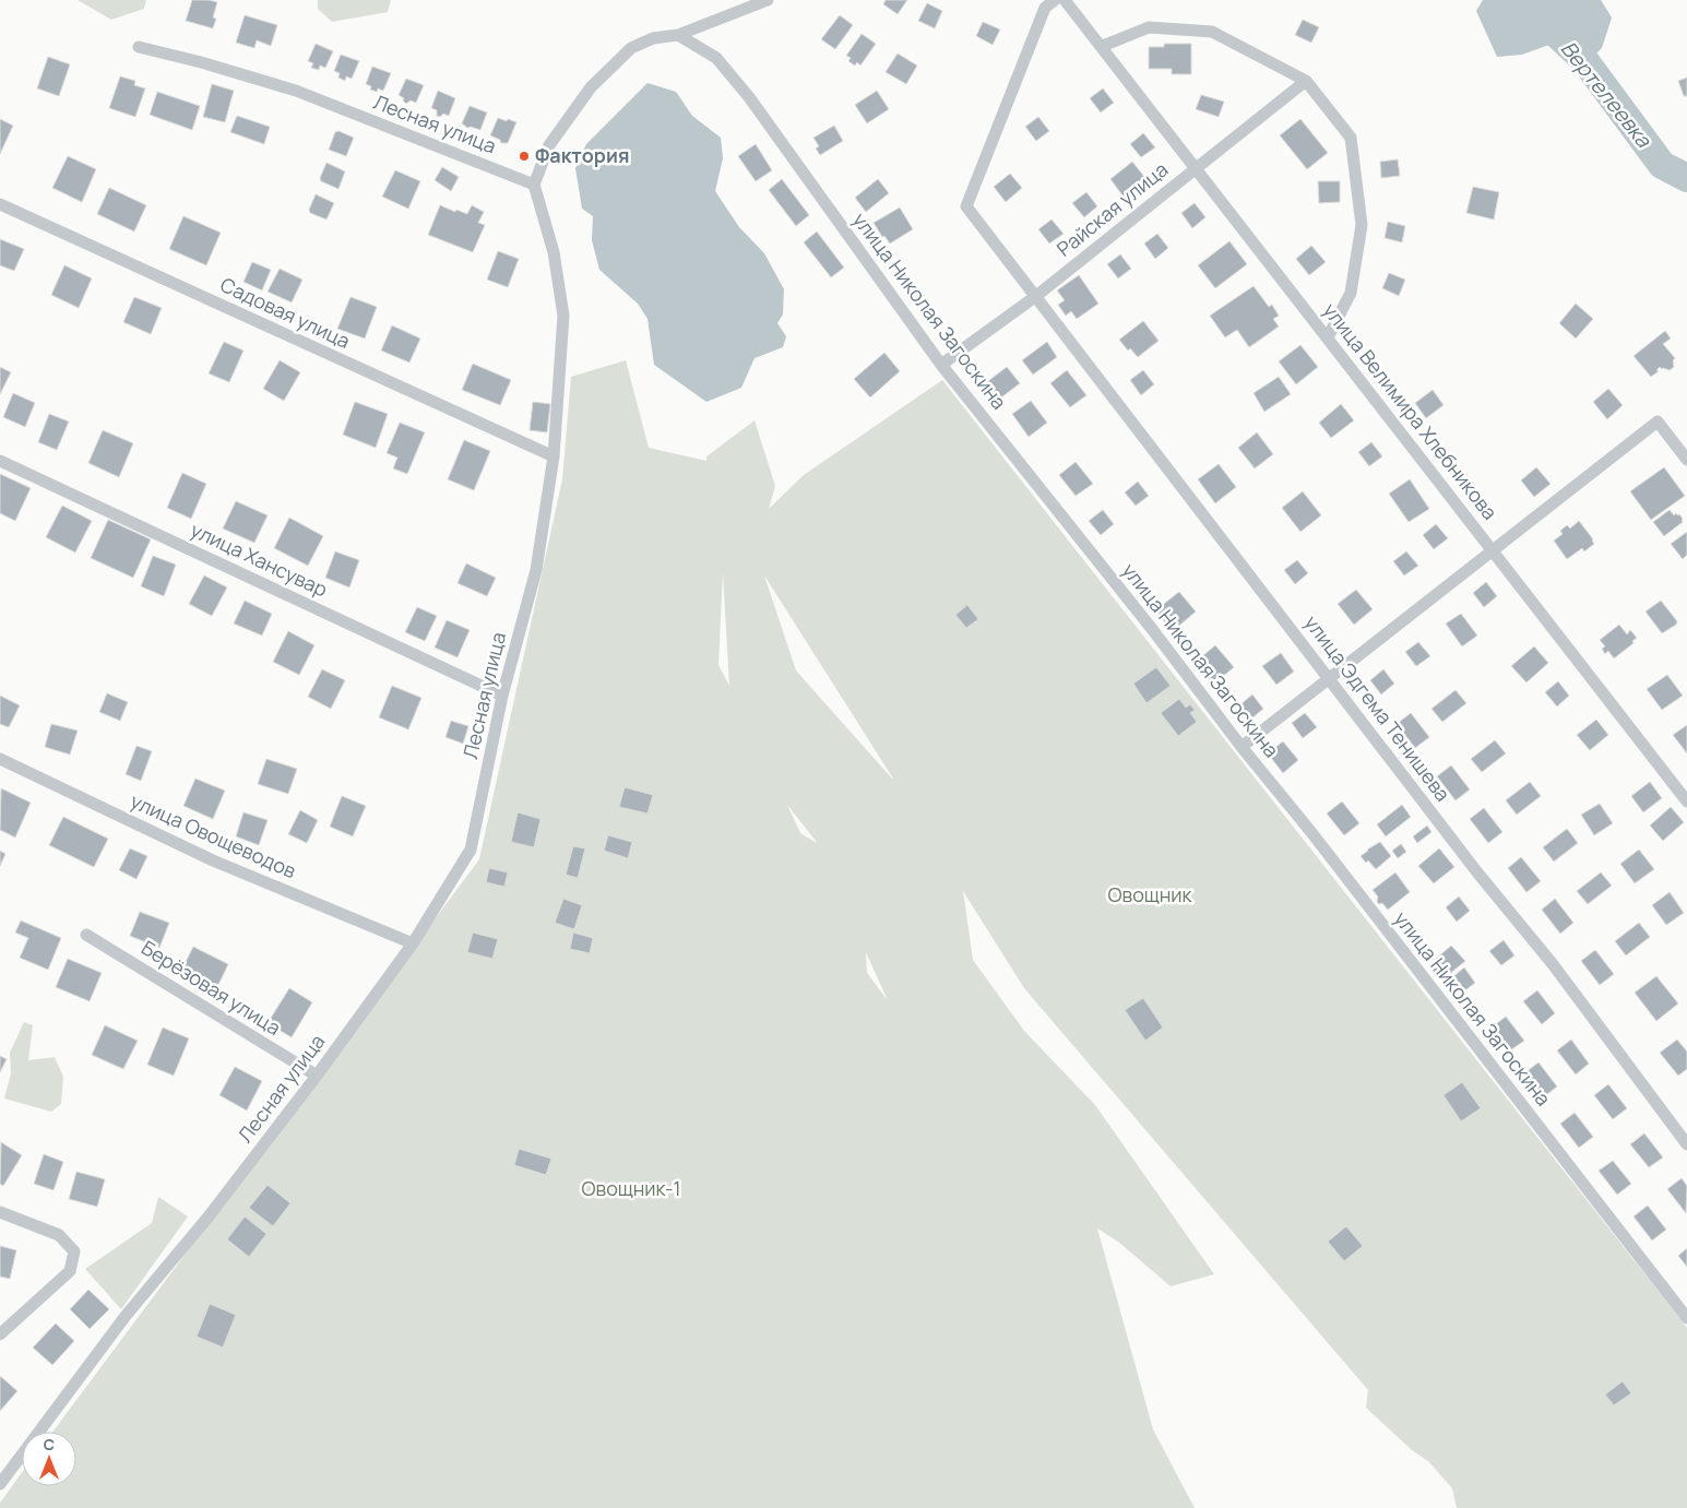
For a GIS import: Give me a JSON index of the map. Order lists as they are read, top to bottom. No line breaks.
{"streets":{"street":["Лесная улица","Райская улица","улица Николая Загоскина","Садовая улица","улица Велимира Хлебникова","улица Хансувар","улица Эдгема Тенишева","улица Овощеводов","Берёзовая улица"]},"crossings":[["Лесная улица","Садовая улица"],["Лесная улица","улица Хансувар"],["Лесная улица","улица Овощеводов"],["Лесная улица","Берёзовая улица"],["Райская улица","улица Николая Загоскина"],["Райская улица","улица Велимира Хлебникова"],["Райская улица","улица Эдгема Тенишева"]],"water":["Вертелеевка"],"parks":["Овощник","Овощник-1"],"places":["Фактория"],"north":"top"}
